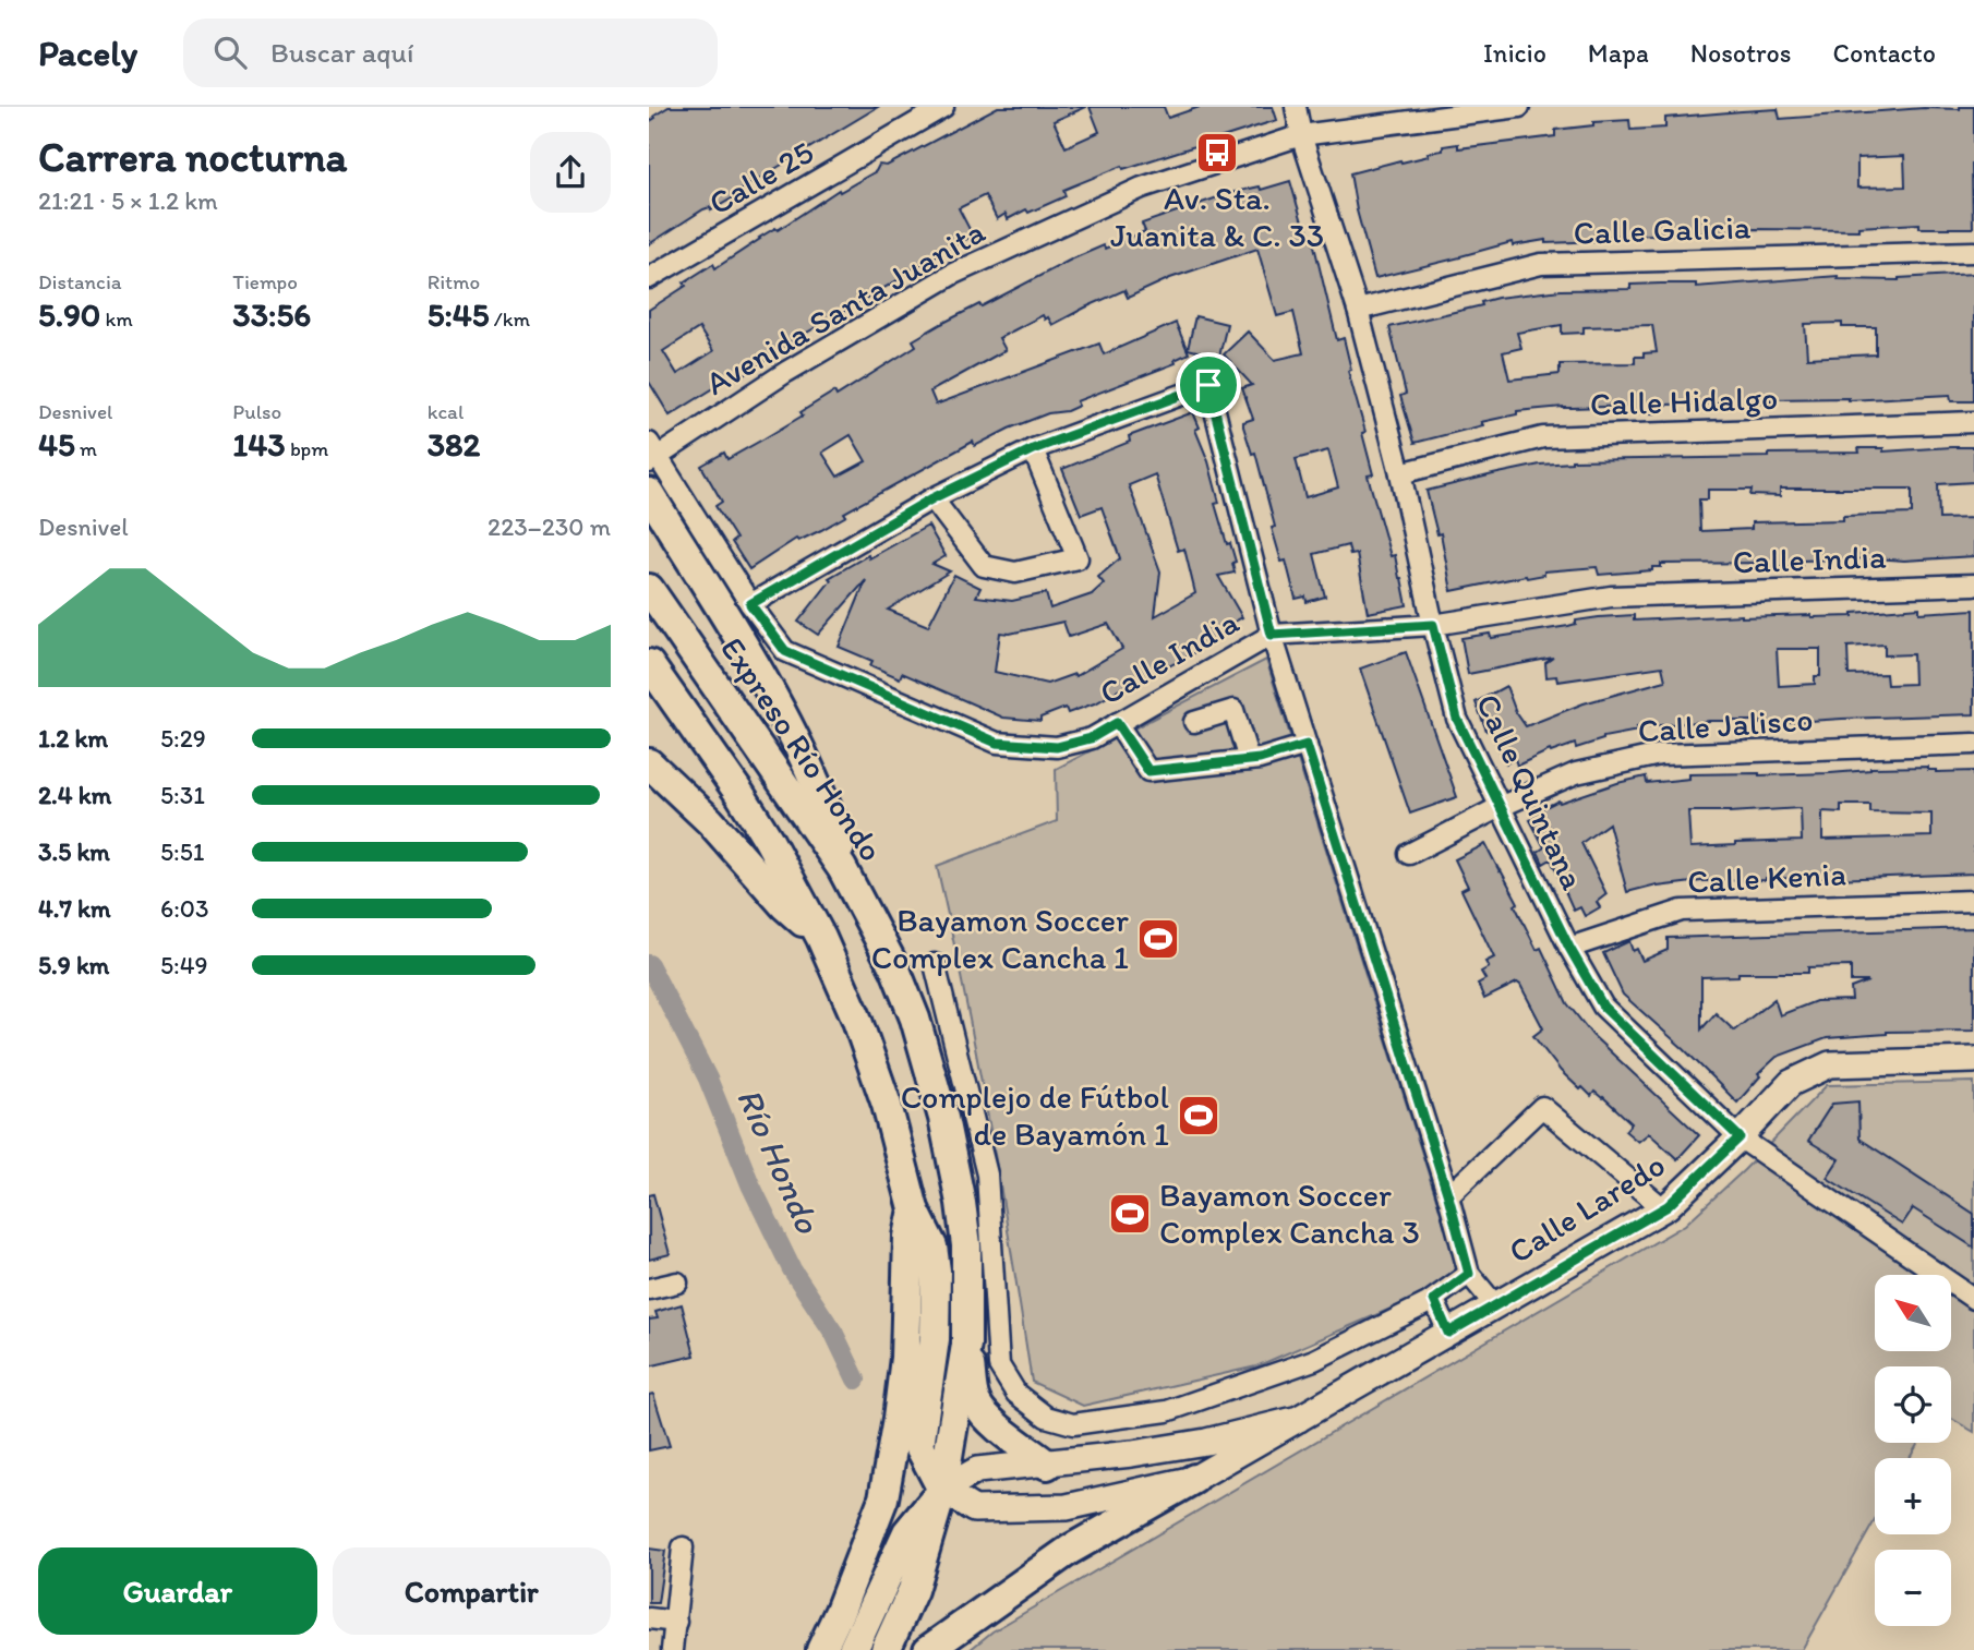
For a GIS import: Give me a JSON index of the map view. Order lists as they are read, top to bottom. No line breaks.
{"streets":{"highway":["Expreso Río Hondo"],"main road":["Calle Laredo"],"street":["Calle 25","Calle Galicia","Avenida Santa Juanita","Calle Hidalgo","Calle India","Calle Jalisco","Calle Quintana","Calle Kenia"]},"crossings":[["Calle Galicia","Calle Quintana"],["Avenida Santa Juanita","Calle India"],["Avenida Santa Juanita","Calle Quintana"],["Calle Hidalgo","Calle Quintana"],["Calle India","Calle Quintana"],["Calle Jalisco","Calle Quintana"],["Expreso Río Hondo","Calle Laredo"],["Calle Quintana","Calle Kenia"],["Calle Quintana","Calle Laredo"]],"water":["Río Hondo"],"places":{"bus stop":["Av. Sta. Juanita & C. 33"],"sports":["Bayamon Soccer Complex Cancha 1","Complejo de Fútbol de Bayamón 1","Bayamon Soccer Complex Cancha 3"]},"north":"top left","page":{"header":"Pacely","search":"Buscar aquí","nav":["Inicio","Mapa","Nosotros","Contacto"],"heading":["Carrera nocturna","21:21 · 5 × 1.2 km"],"stats":[["Distancia","5.90 km"],["Tiempo","33:56"],["Ritmo","5:45 /km"],["Desnivel","45 m"],["Pulso","143 bpm"],["kcal","382"]],"chart":["Desnivel","223–230 m"],"list":[{"name":"1.2 km","note":"5:29"},{"name":"2.4 km","note":"5:31"},{"name":"3.5 km","note":"5:51"},{"name":"4.7 km","note":"6:03"},{"name":"5.9 km","note":"5:49"}],"map_buttons":["+","−"],"buttons":["Guardar","Compartir"]}}
